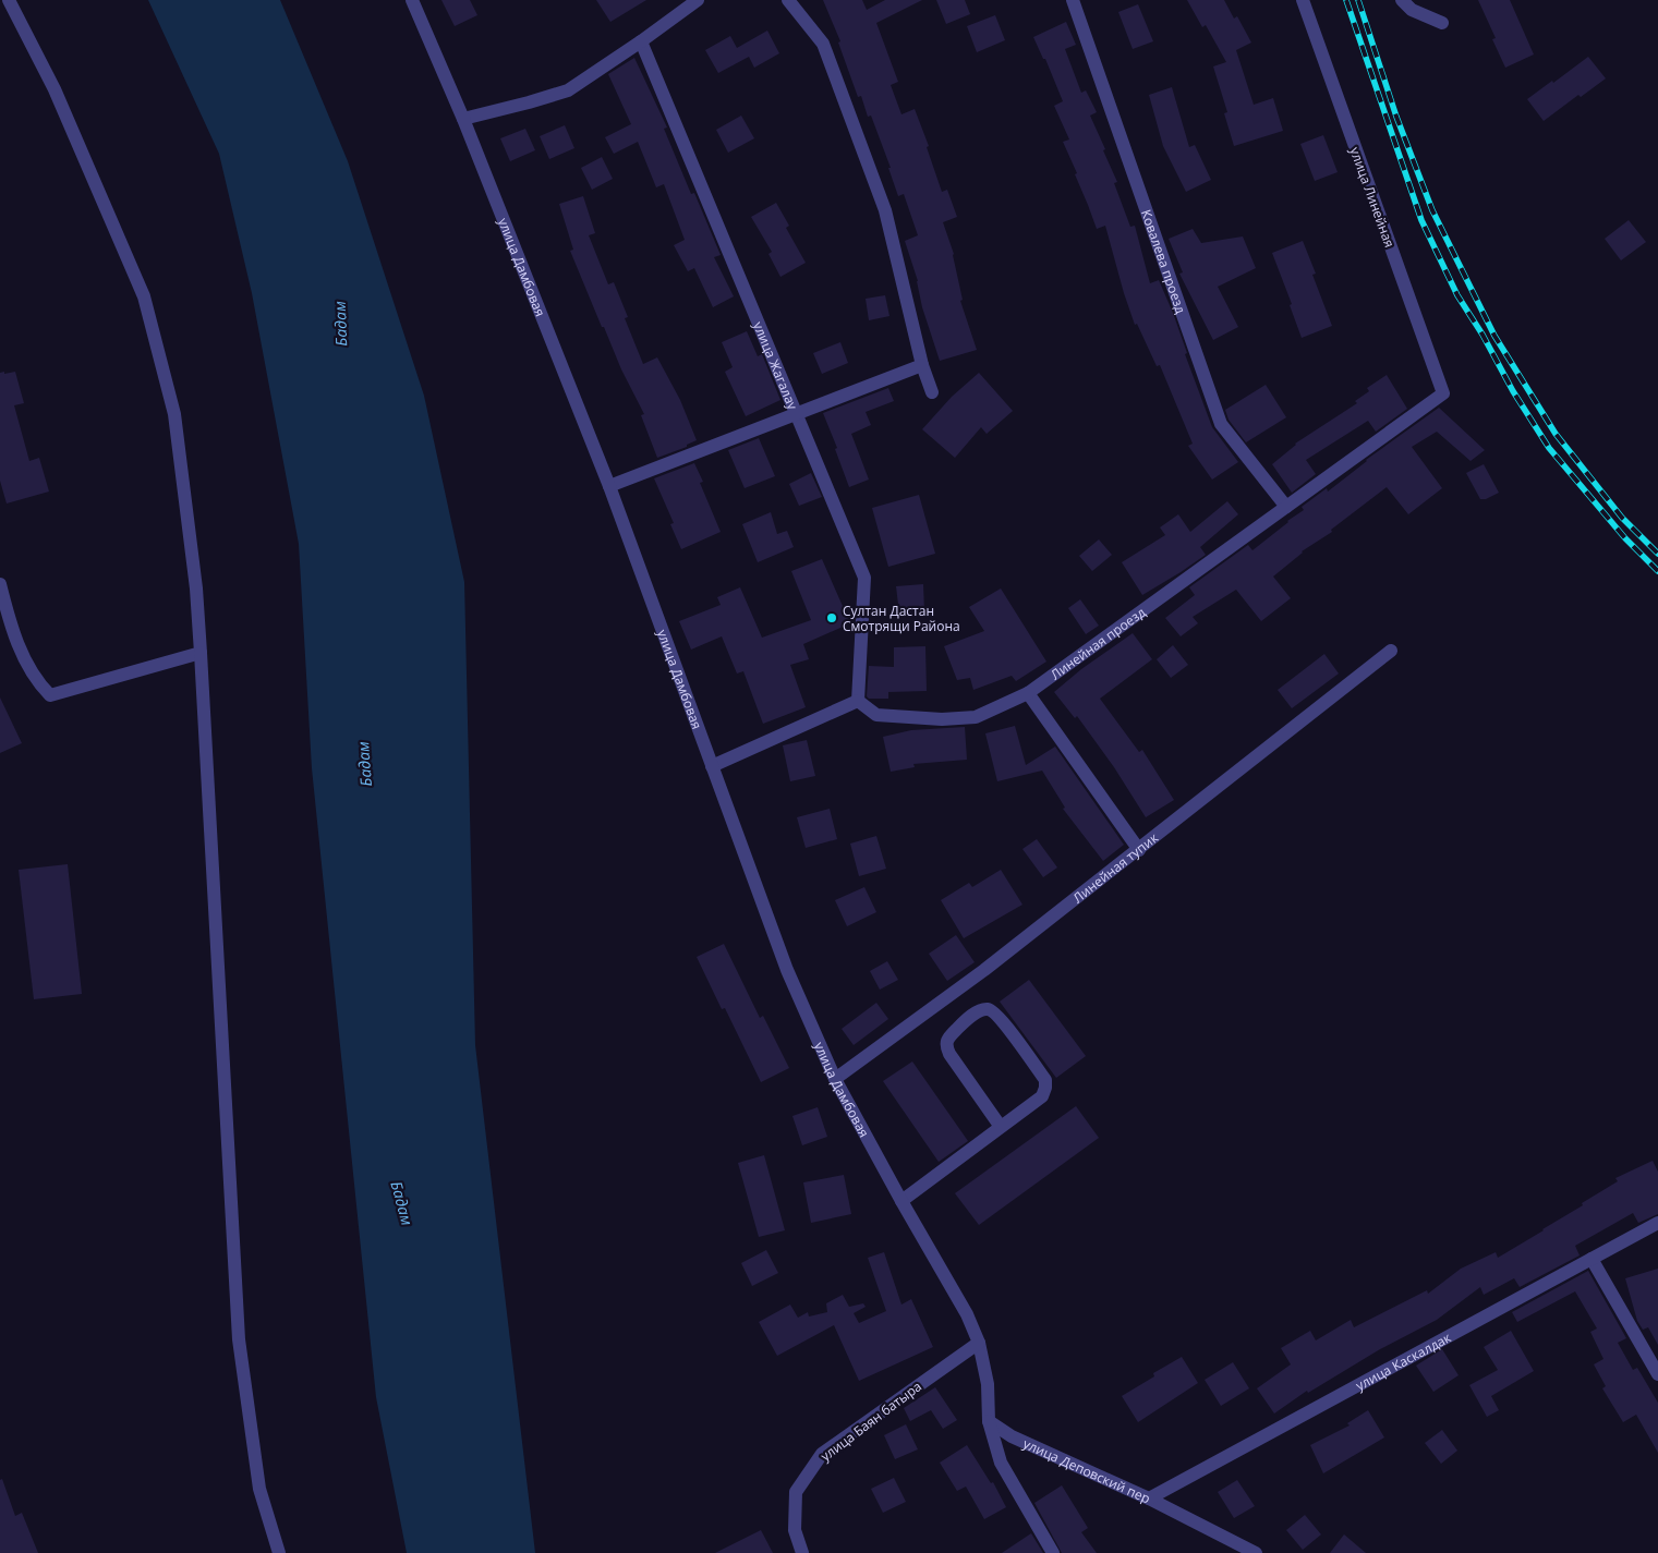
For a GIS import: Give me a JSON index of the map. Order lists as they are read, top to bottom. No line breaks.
{"streets":{"street":["улица Линейная","Ковалева проезд","улица Дамбовая","улица Жагалау","Линейная проезд","Линейная тупик","улица Каскалдак","улица Баян батыра","улица Деповский пер"]},"crossings":[["улица Линейная","Линейная проезд"],["Ковалева проезд","Линейная проезд"],["улица Дамбовая","Линейная тупик"],["улица Дамбовая","улица Баян батыра"],["улица Жагалау","Линейная проезд"],["улица Каскалдак","улица Деповский пер"]],"water":["Бадам"],"places":["Султан Дастан Смотрящи Района"]}
